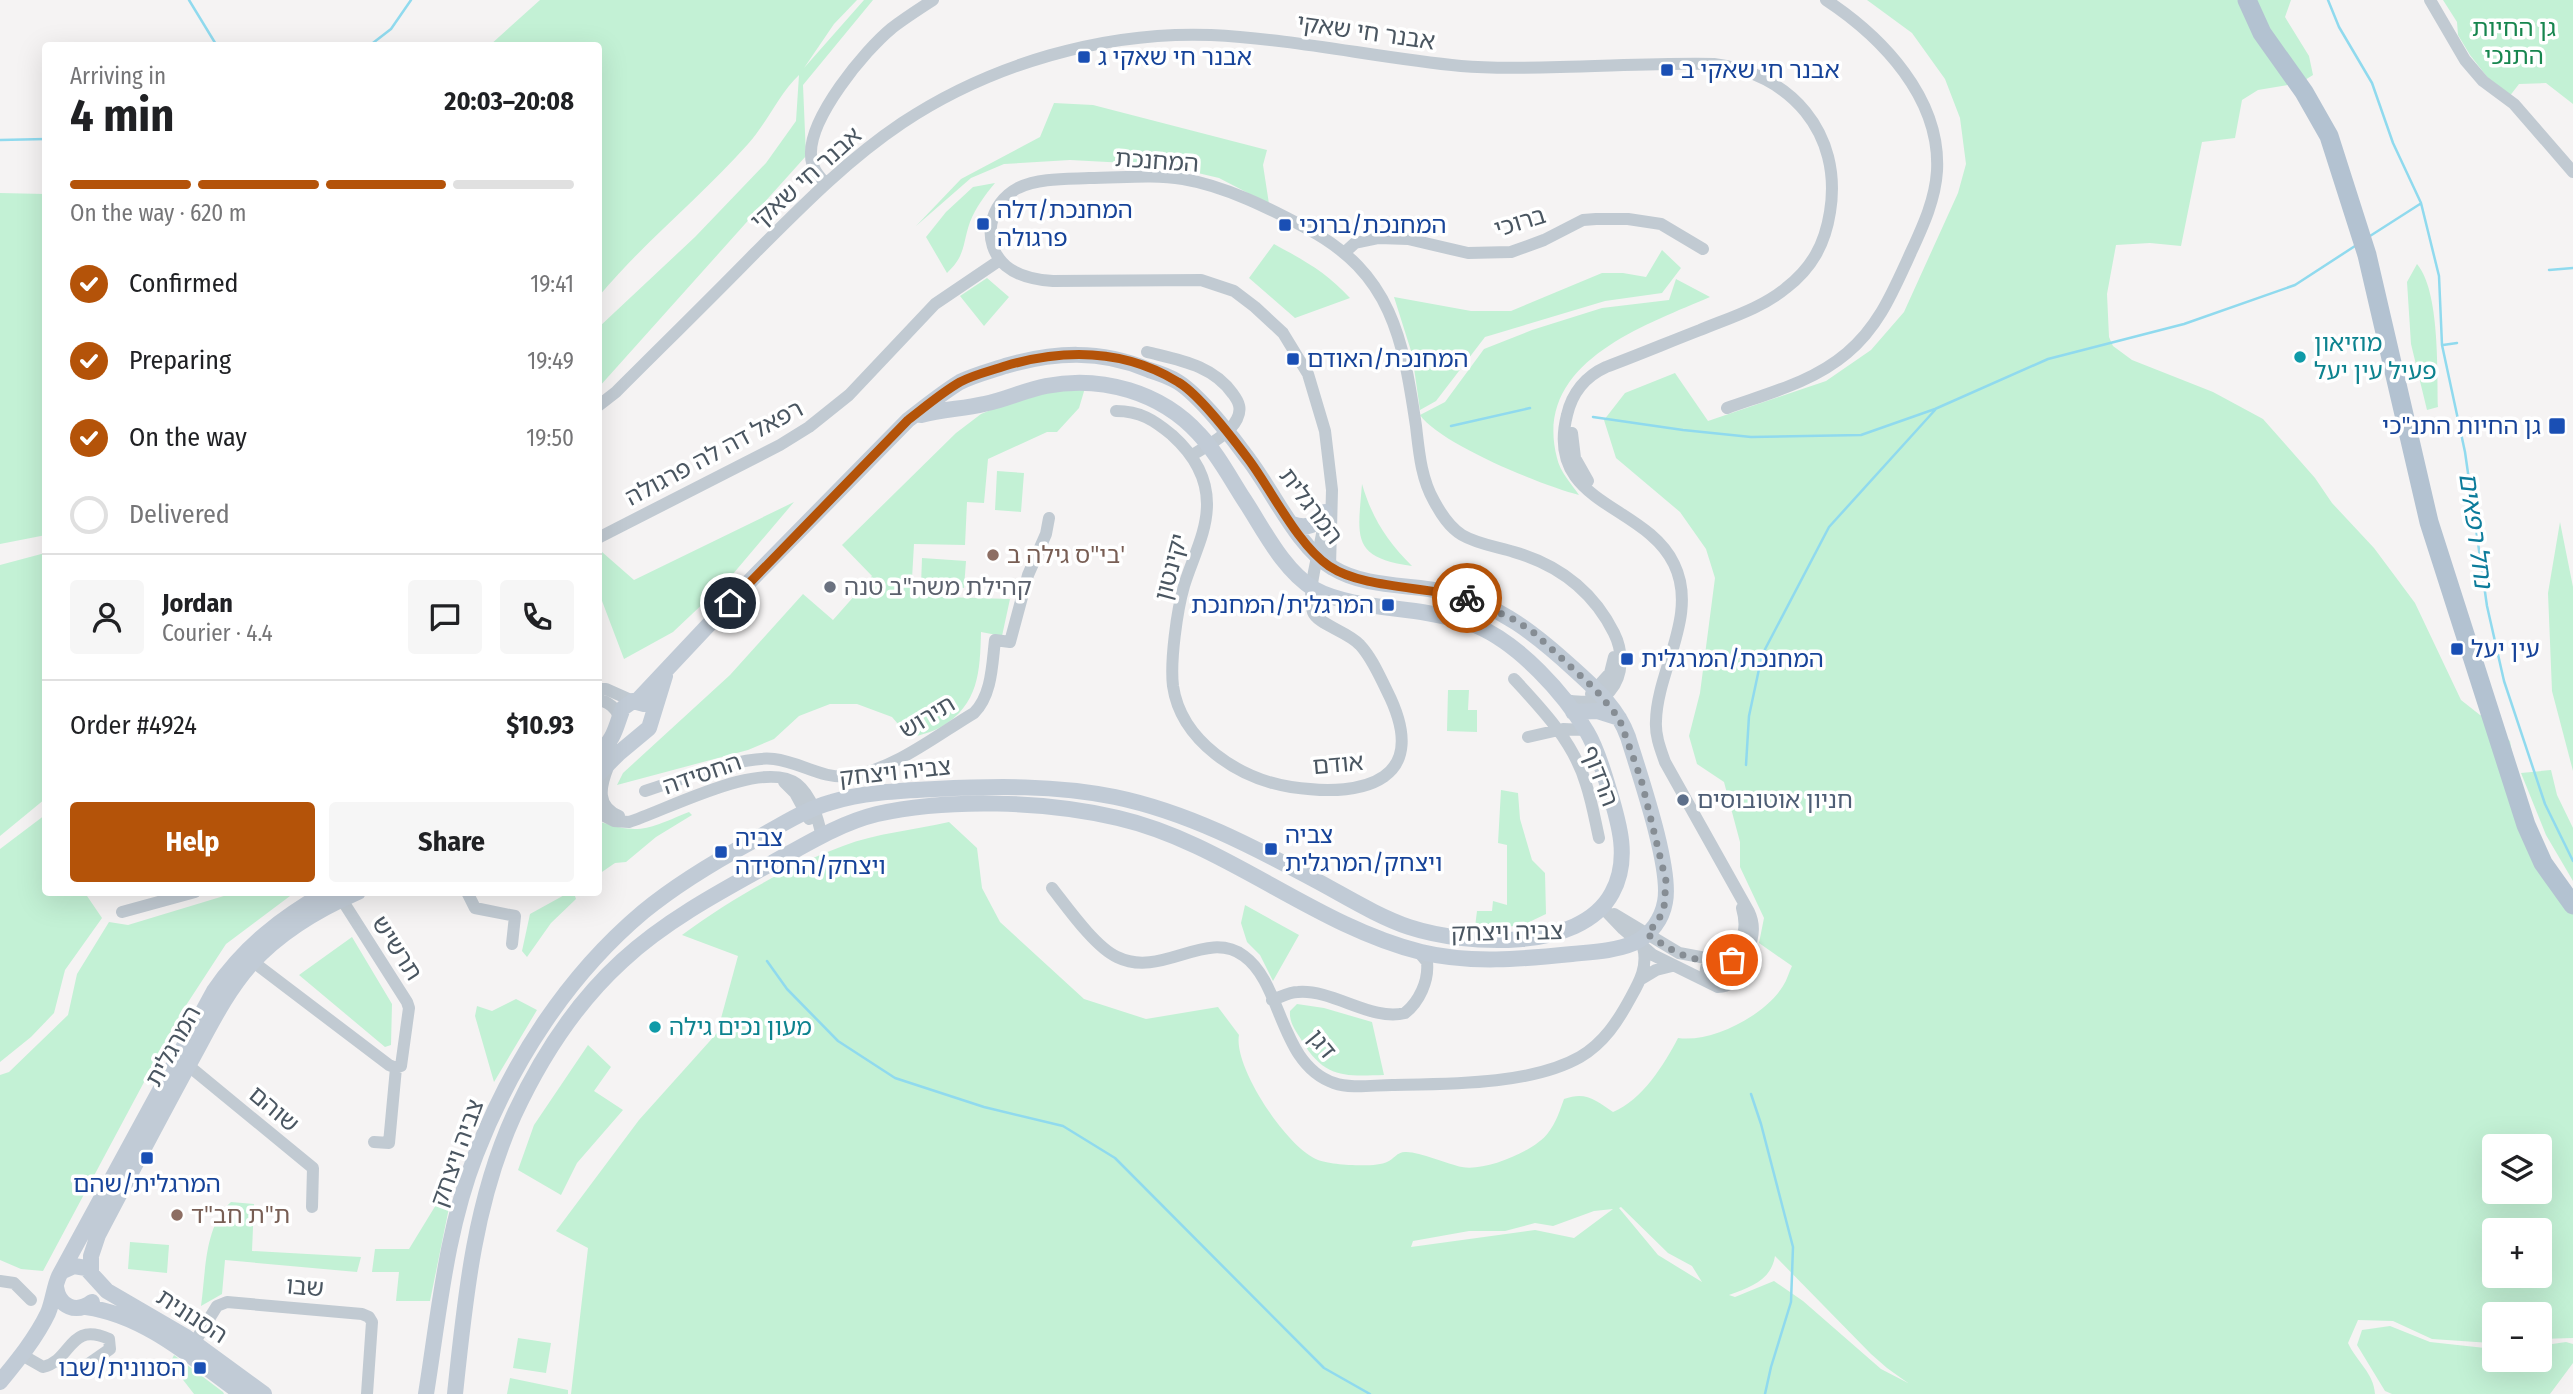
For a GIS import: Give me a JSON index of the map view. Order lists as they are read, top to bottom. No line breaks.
{"streets":{"street":["אבנר חי שאקי","המחנכת","ברוכי","רפאל דה לה פרגולה","המרגלית","יקינטון","תירוש","אודם","צביה ויצחק","החסידה","הרדוף","תרשיש","דגן","שוהם","שבו","הסנונית"]},"crossings":[["המחנכת","ברוכי"],["המחנכת","רפאל דה לה פרגולה"],["המחנכת","המרגלית"],["המרגלית","אודם"],["המרגלית","צביה ויצחק"],["המרגלית","דגן"],["המרגלית","שוהם"],["המרגלית","הסנונית"],["יקינטון","אודם"],["צביה ויצחק","החסידה"],["צביה ויצחק","דגן"],["שבו","הסנונית"]],"water":["נחל רפאים"],"parks":["גן החיות התנכי"],"places":{"transit":["אבנר חי שאקי ג","אבנר חי שאקי ב","המחנכת/דלה פרגולה","המחנכת/ברוכי","המחנכת/האודם","גן החיות התנ\"כי","המרגלית/המחנכת","עין יעל","המחנכת/המרגלית","צביה ויצחק/המרגלית","צביה ויצחק/החסידה","המרגלית/שהם","הסנונית/שבו"],"other":["מוזיאון פעיל עין יעל","בי\"ס גילה ב'","קהילת משה\"ב טנה","חניון אוטובוסים","מעון נכים גילה","ת\"ת חב\"ד"]},"page":{"heading":["4 min","Arriving in","20:03–20:08"],"panel":["Jordan","Courier · 4.4","Order #4924","$10.93"],"bar":"On the way · 620 m","list":[["Confirmed","19:41"],["Preparing","19:49"],["On the way","19:50"],"Delivered"],"buttons":["Help","Share"],"map_buttons":["+","−"]}}
